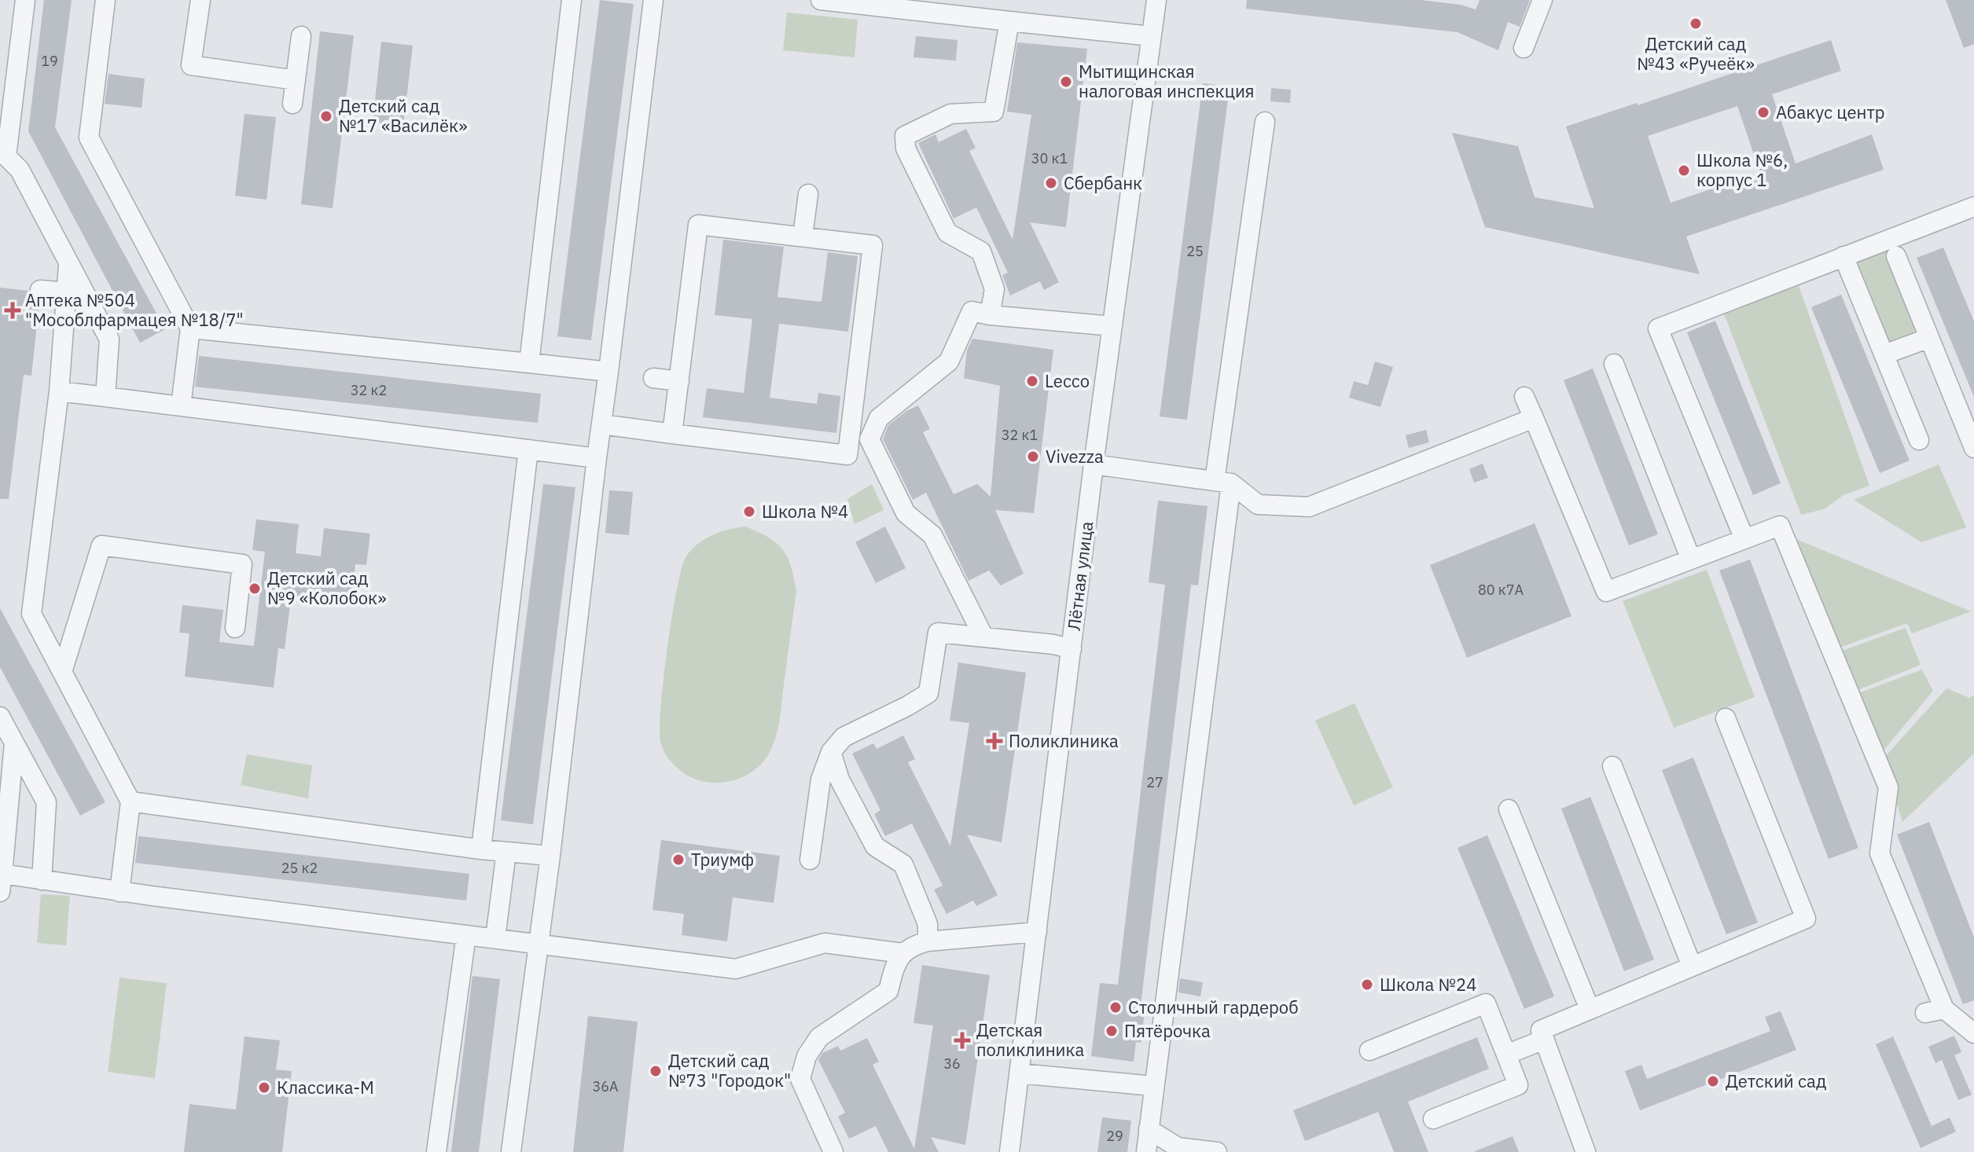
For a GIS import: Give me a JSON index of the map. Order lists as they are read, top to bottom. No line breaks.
{"streets":{"street":["Лётная улица"]},"places":{"other":["Детский сад №43 «Ручеёк»","Мытищинская налоговая инспекция","Абакус центр","Детский сад №17 «Василёк»","Школа №6, корпус 1","Сбербанк","Lecco","Vivezza","Школа №4","Детский сад №9 «Колобок»","Триумф","Школа №24","Столичный гардероб","Пятёрочка","Детский сад №73 \"Городок\"","Детский сад","Классика-М"],"health":["Аптека №504 \"Мособлфармацея №18/7\"","Поликлиника","Детская поликлиника"]},"house_numbers":["19","30 к1","25","32 к2","32 к1","80 к7А","27","25 к2","36","36А","29"]}
